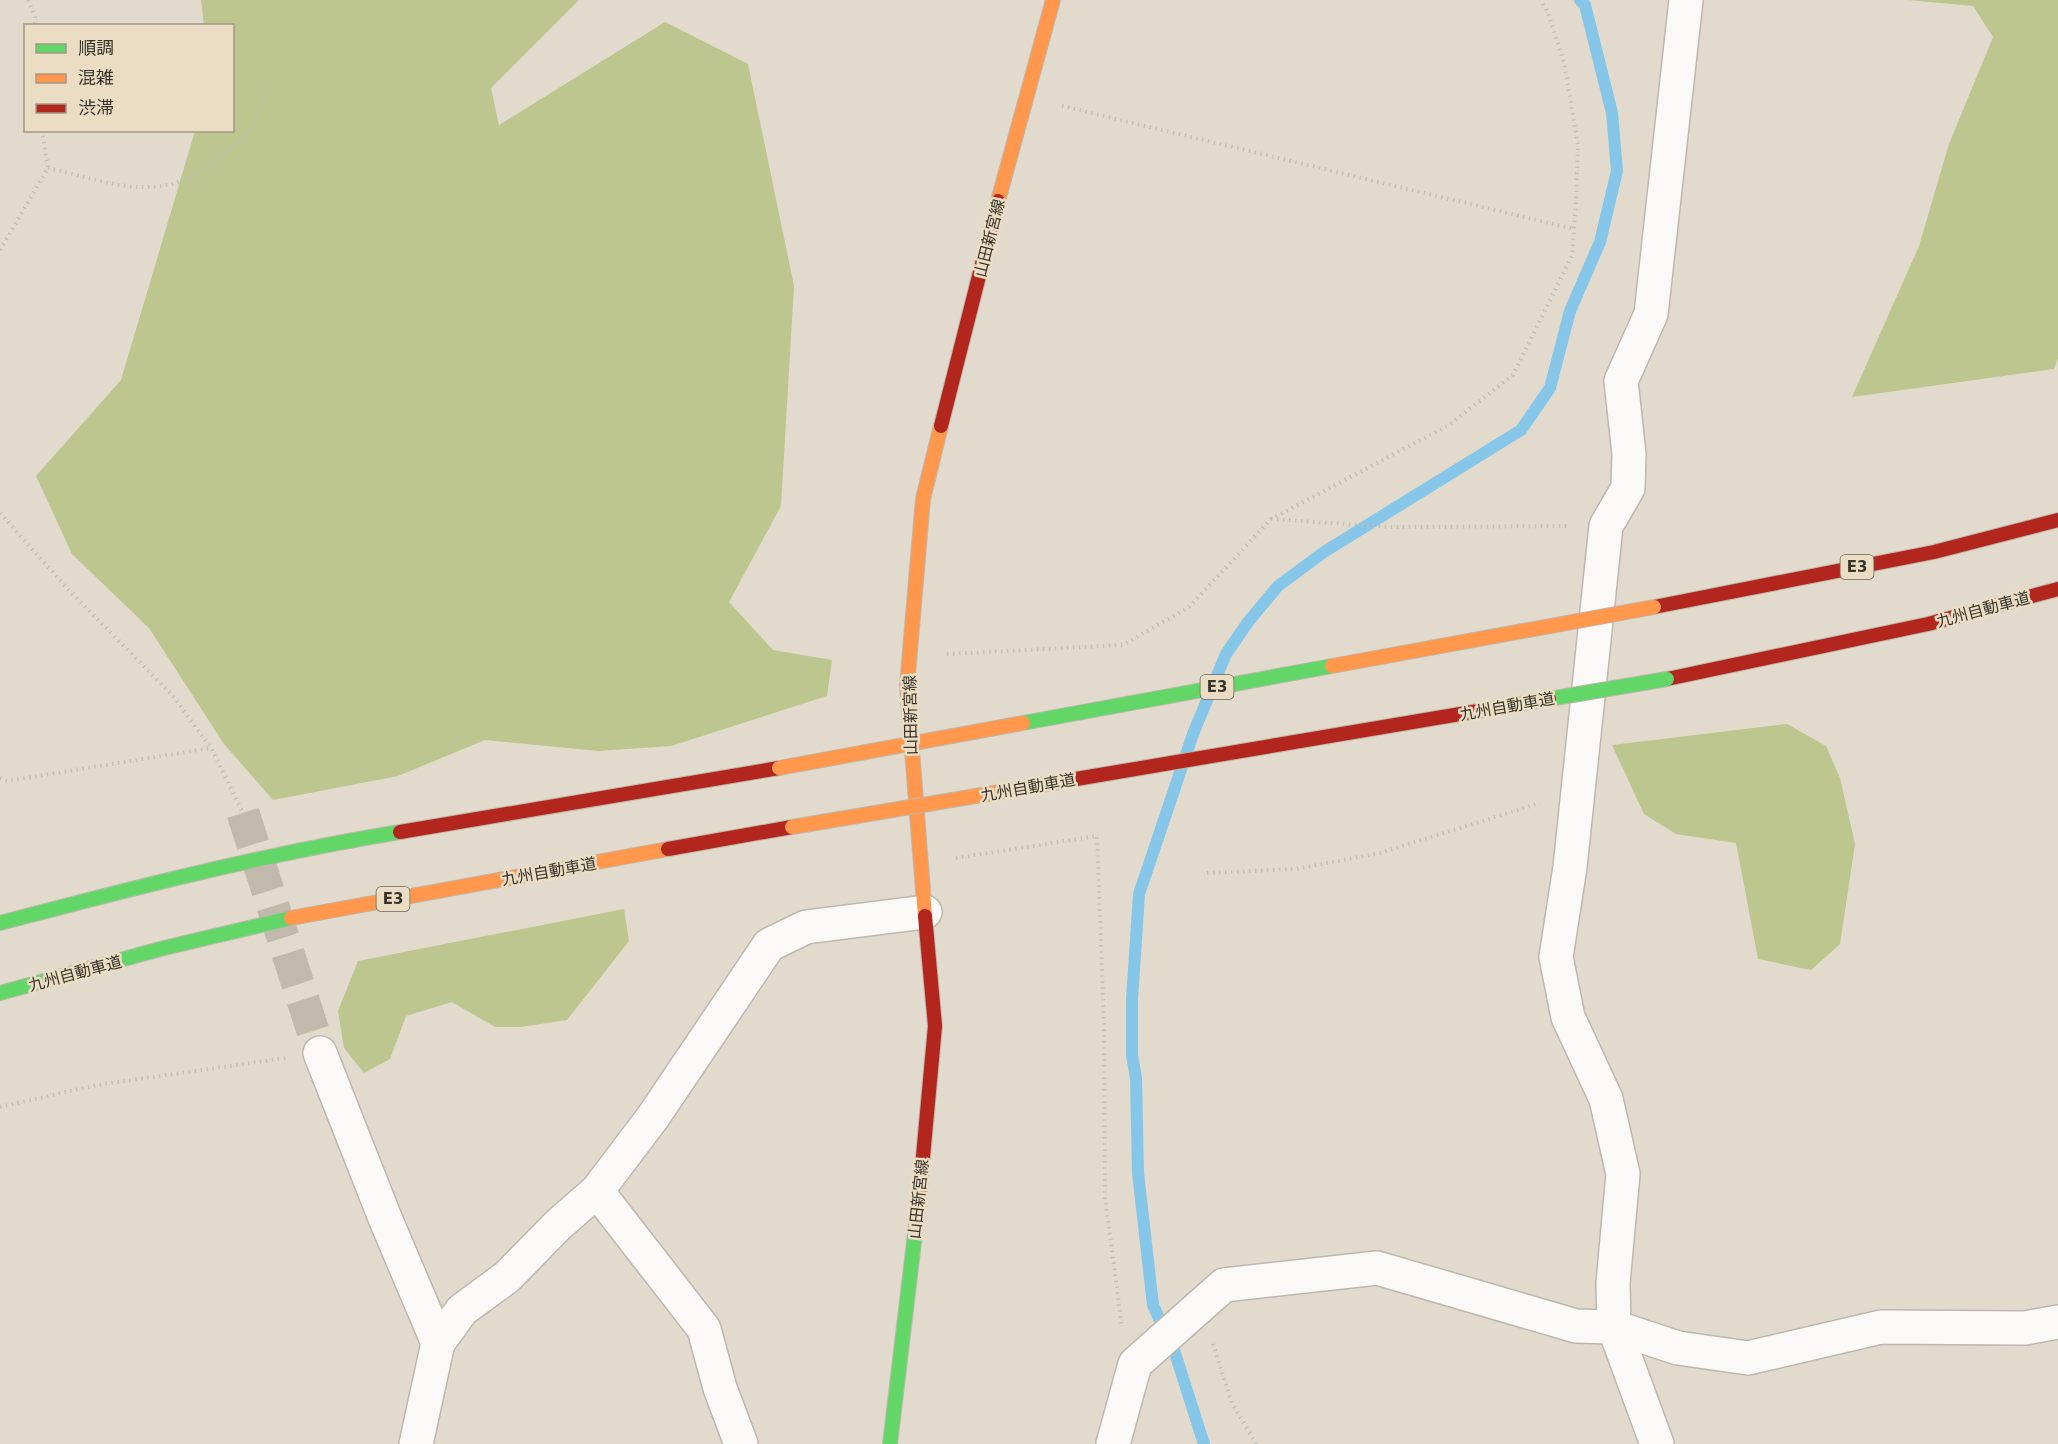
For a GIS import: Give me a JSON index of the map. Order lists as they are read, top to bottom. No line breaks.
{"streets":{"main road":["山田新宮線","E3","九州自動車道"]},"legend":["順調","混雑","渋滞"]}
